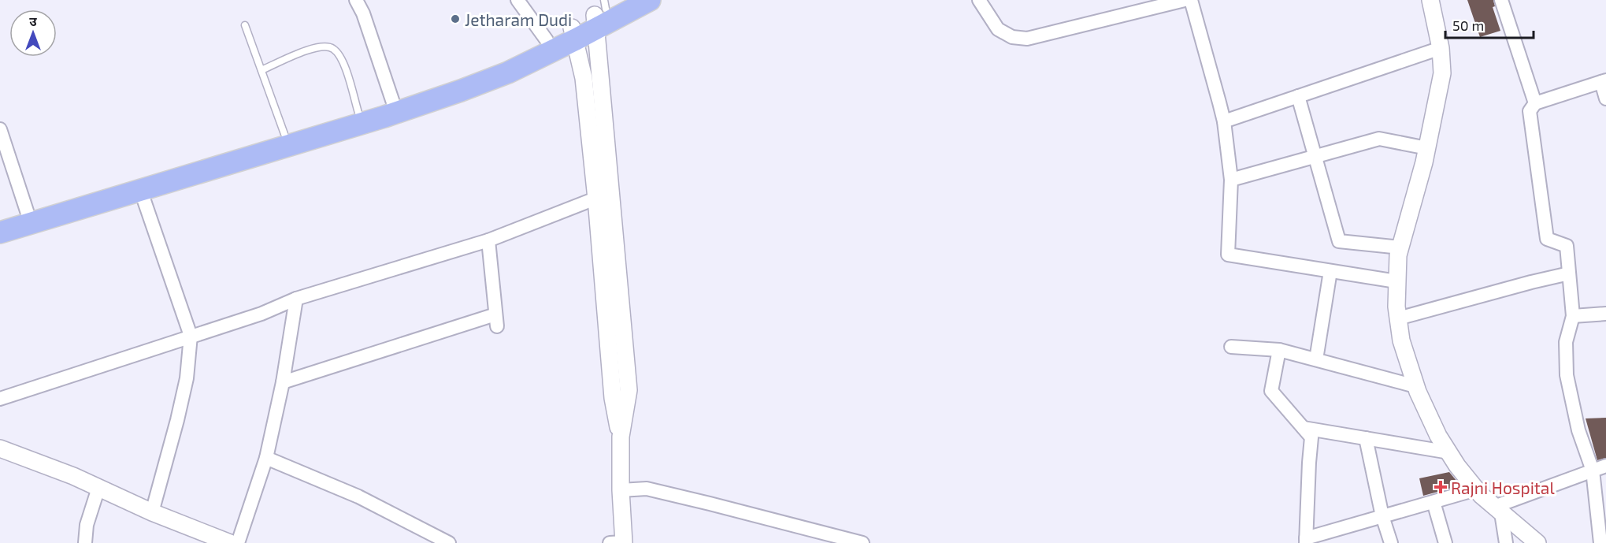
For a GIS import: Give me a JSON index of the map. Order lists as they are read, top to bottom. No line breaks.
{"places":{"other":["Jetharam Dudi"],"health":["Rajni Hospital"]},"scale_bar":"50 m","north":"top"}
